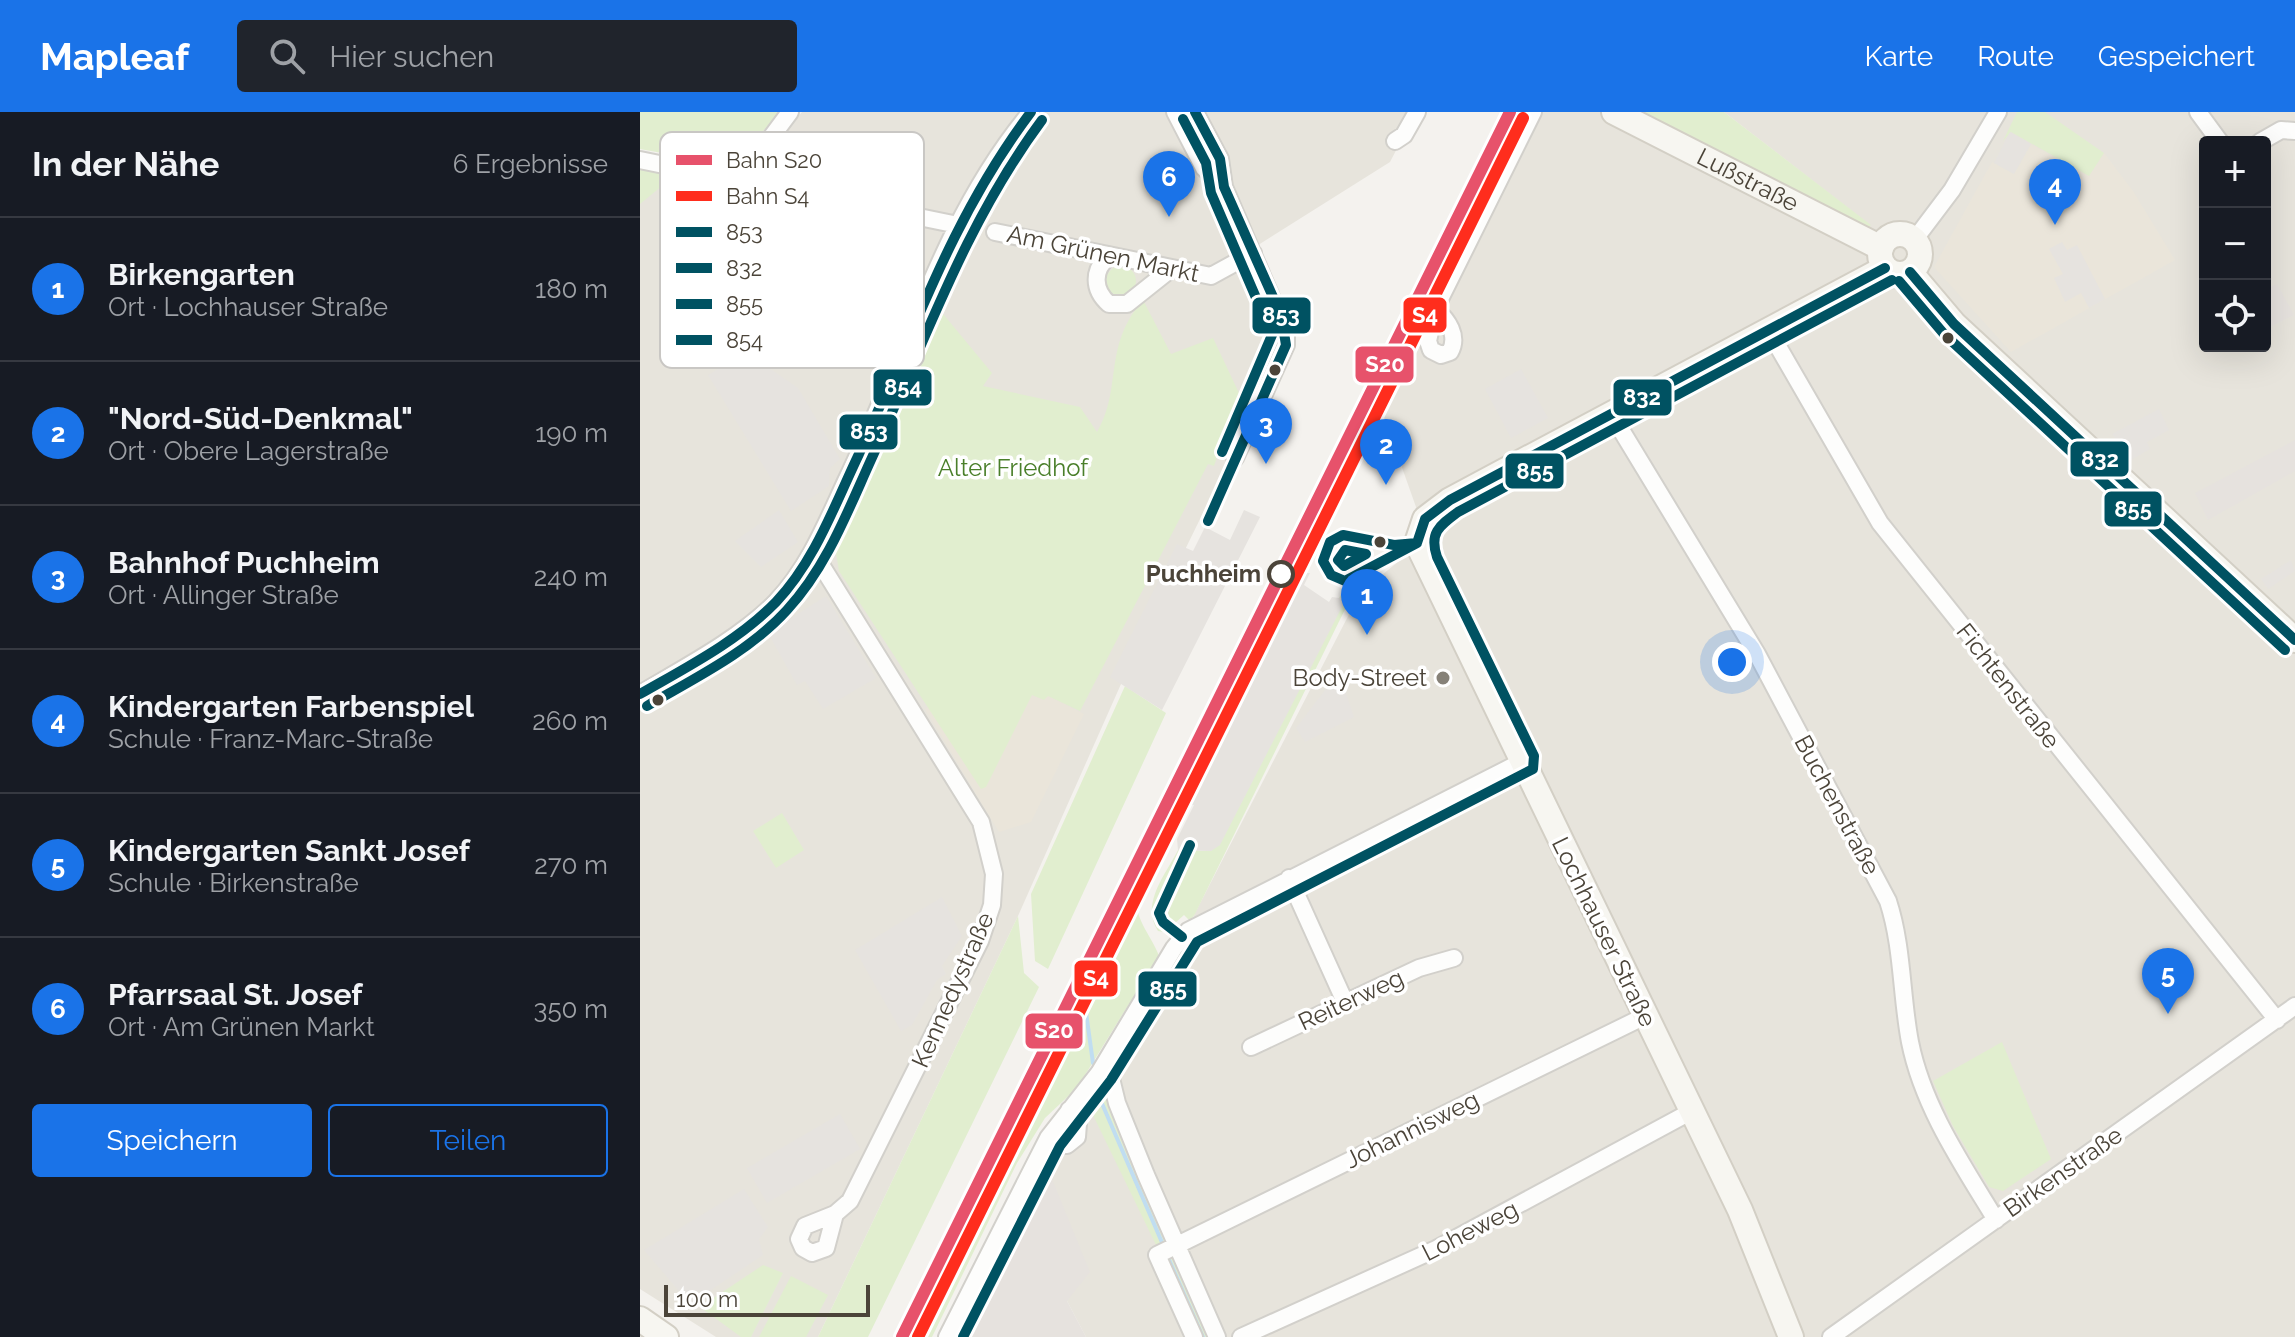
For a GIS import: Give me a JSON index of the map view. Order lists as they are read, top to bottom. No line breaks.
{"streets":{"street":["Lußstraße","Am Grünen Markt","Fichtenstraße","Buchenstraße","Lochhauser Straße","Kennedystraße","Reiterweg","Johannisweg","Birkenstraße","Loheweg"]},"crossings":[["Fichtenstraße","Birkenstraße"],["Buchenstraße","Lochhauser Straße"],["Buchenstraße","Birkenstraße"],["Lochhauser Straße","Johannisweg"],["Lochhauser Straße","Loheweg"]],"parks":["Alter Friedhof"],"places":["Puchheim","Body-Street"],"lines":["rail line S20","transit line 853","rail line S4","transit line 854","transit line 832","transit line 855"],"legend":["Bahn S20","Bahn S4","853","832","855","854"],"scale_bar":"100 m","page":{"header":"Mapleaf","search":"Hier suchen","nav":["Karte","Route","Gespeichert"],"heading":["In der Nähe","6 Ergebnisse"],"map_buttons":["+","−"],"pins":["6","4","3","2","1","5"],"list":[{"mark":"1","name":"Birkengarten","note":"Ort · Lochhauser Straße","value":"180 m"},{"mark":"2","name":"\"Nord-Süd-Denkmal\"","note":"Ort · Obere Lagerstraße","value":"190 m"},{"mark":"3","name":"Bahnhof Puchheim","note":"Ort · Allinger Straße","value":"240 m"},{"mark":"4","name":"Kindergarten Farbenspiel","note":"Schule · Franz-Marc-Straße","value":"260 m"},{"mark":"5","name":"Kindergarten Sankt Josef","note":"Schule · Birkenstraße","value":"270 m"},{"mark":"6","name":"Pfarrsaal St. Josef","note":"Ort · Am Grünen Markt","value":"350 m"}],"buttons":["Speichern","Teilen"],"scale":"100 m"}}
